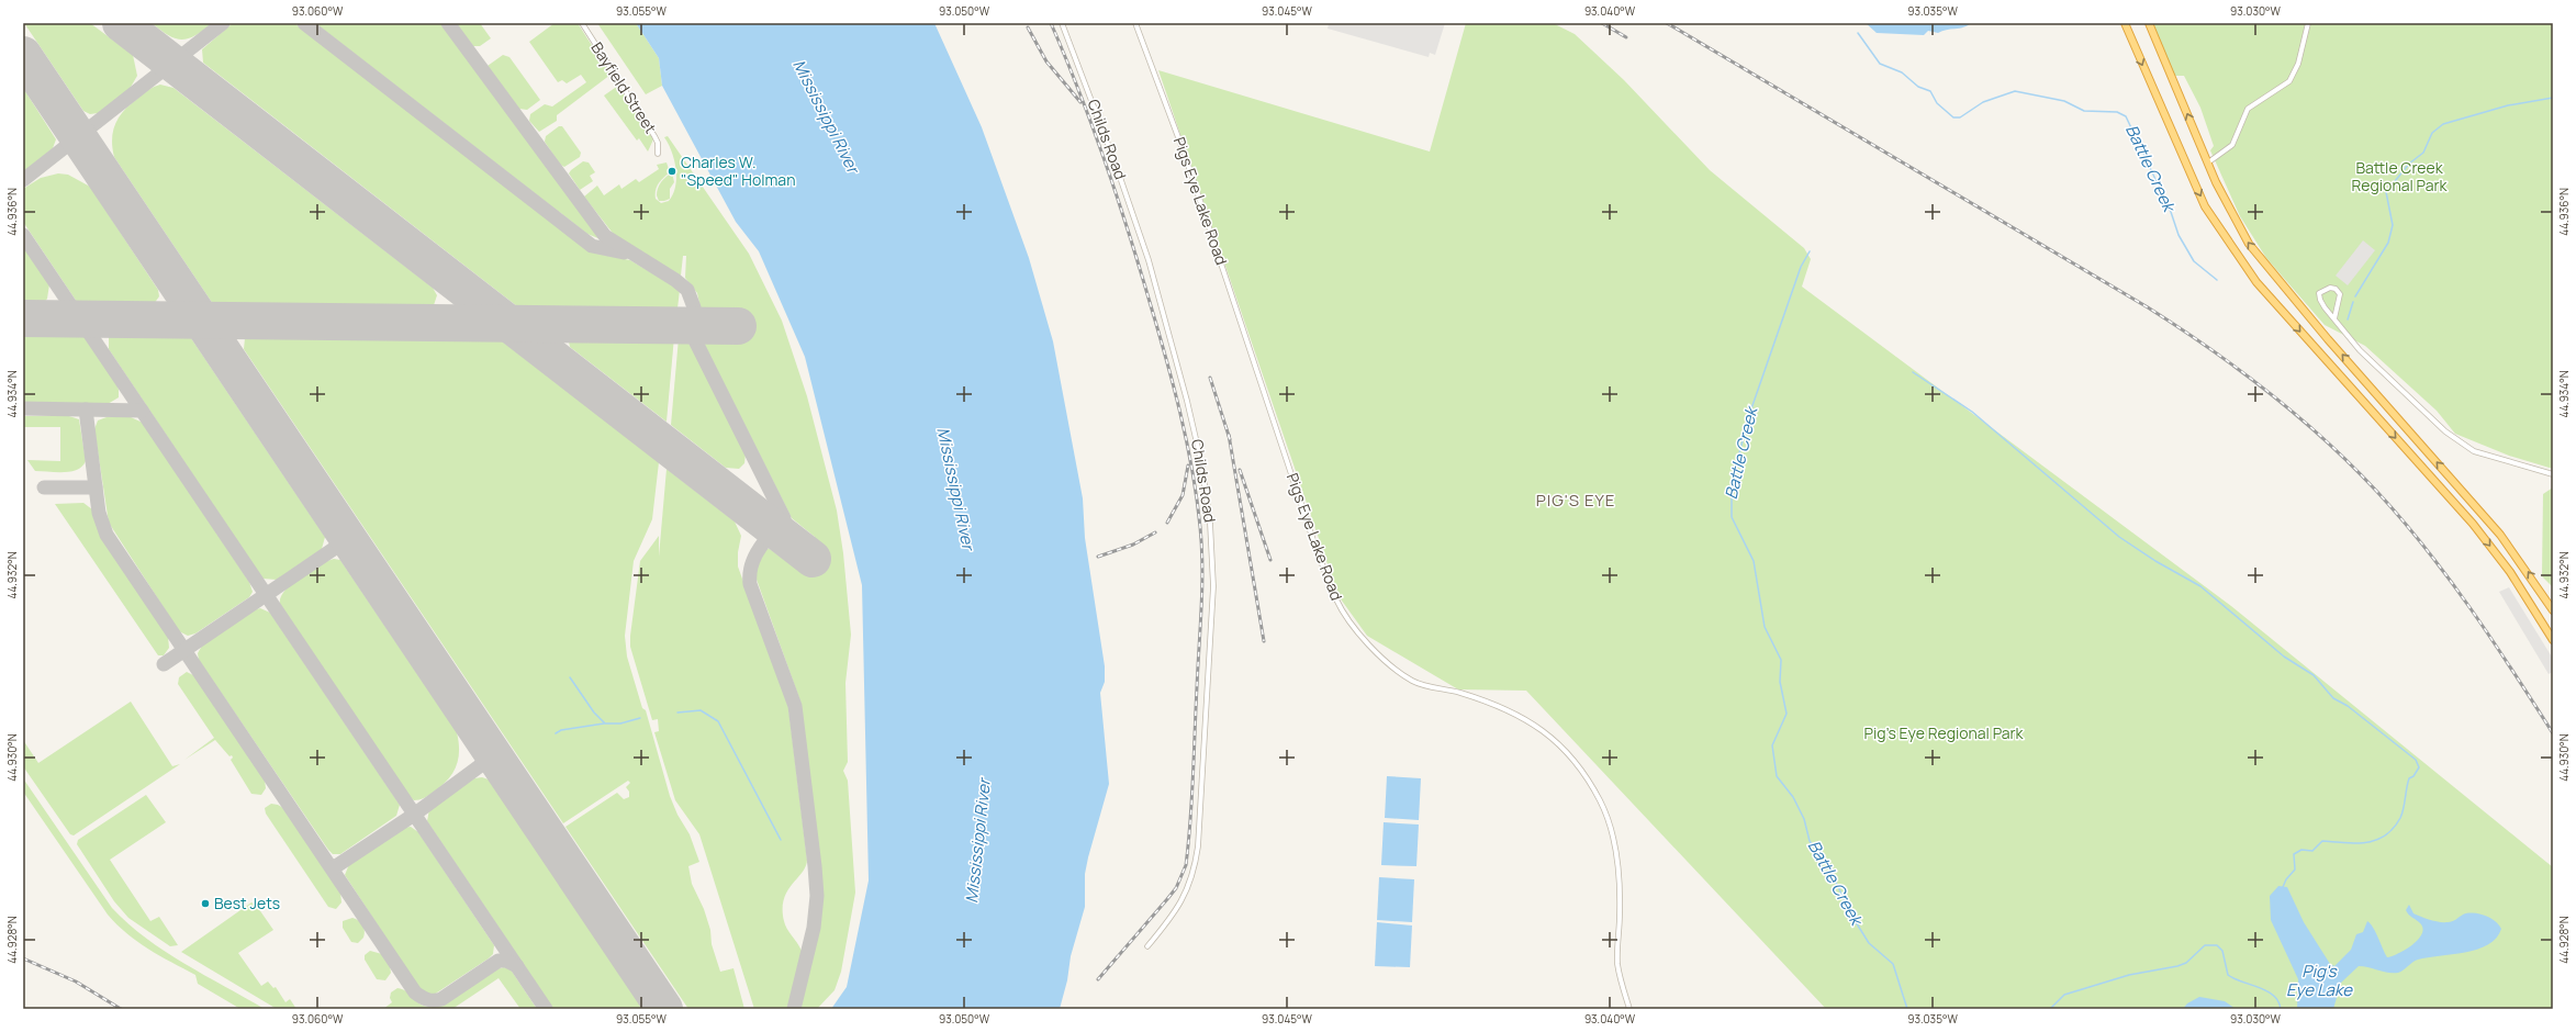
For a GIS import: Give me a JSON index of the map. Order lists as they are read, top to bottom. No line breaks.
{"streets":{"street":["Bayfield Street","Childs Road","Pigs Eye Lake Road"]},"districts":["PIG'S EYE"],"water":["Mississippi River","Battle Creek","Pig's Eye Lake"],"parks":["Battle Creek Regional Park","Pig's Eye Regional Park"],"places":["Charles W. \"Speed\" Holman","Best Jets"],"coordinates":["93.060°W","93.055°W","93.050°W","93.045°W","93.040°W","93.035°W","93.030°W","44.936°N","44.934°N","44.932°N","44.930°N","44.928°N"]}
